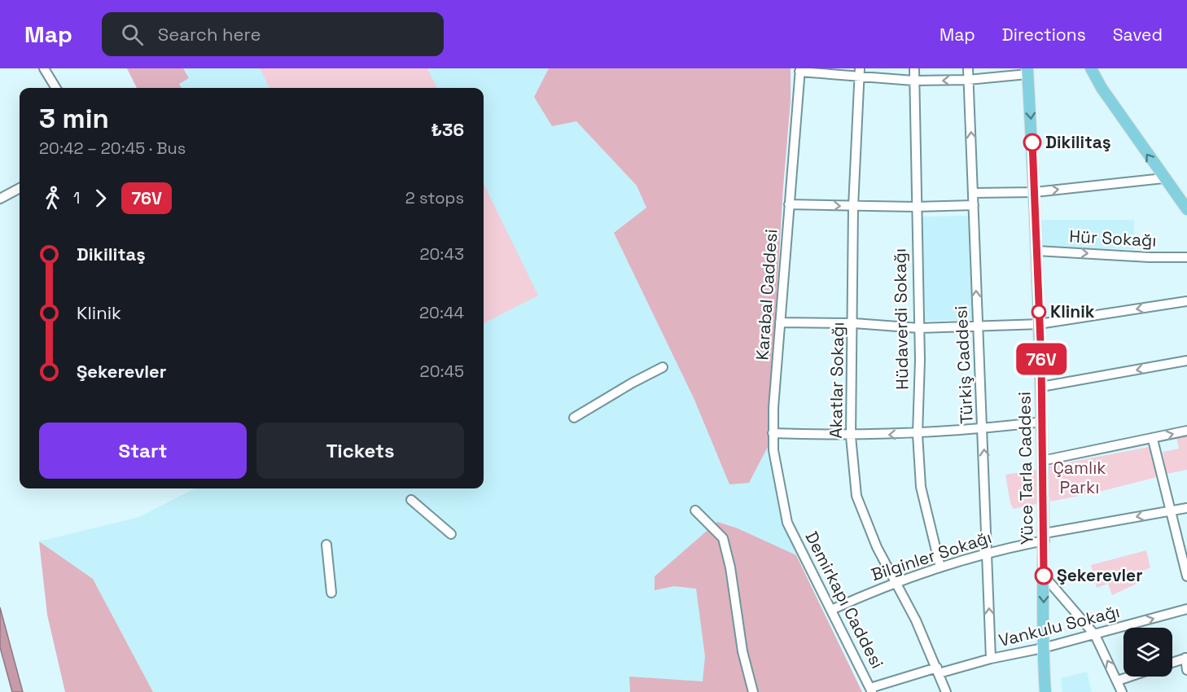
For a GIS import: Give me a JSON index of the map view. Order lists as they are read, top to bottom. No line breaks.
{"streets":{"main road":["Yüce Tarla Caddesi"],"street":["Hür Sokağı","Karabal Caddesi","Hüdaverdi Sokağı","Türkiş Caddesi","Akatlar Sokağı","Bilginler Sokağı","Demirkapı Caddesi","Vankulu Sokağı"]},"crossings":[["Hür Sokağı","Yüce Tarla Caddesi"],["Karabal Caddesi","Demirkapı Caddesi"],["Hüdaverdi Sokağı","Bilginler Sokağı"],["Türkiş Caddesi","Bilginler Sokağı"],["Türkiş Caddesi","Vankulu Sokağı"],["Akatlar Sokağı","Bilginler Sokağı"],["Akatlar Sokağı","Vankulu Sokağı"],["Yüce Tarla Caddesi","Bilginler Sokağı"],["Yüce Tarla Caddesi","Vankulu Sokağı"],["Bilginler Sokağı","Demirkapı Caddesi"],["Demirkapı Caddesi","Vankulu Sokağı"]],"one_way":["Türkiş Caddesi"],"parks":["Çamlık Parkı"],"places":["Dikilitaş","Klinik","Şekerevler"],"lines":["bus line 76V"],"page":{"header":"Map","search":"Search here","nav":["Map","Directions","Saved"],"on_map":"76V","heading":["3 min","20:42 – 20:45 · Bus","₺36"],"legs":["1","76V","2 stops"],"list":[{"name":"Dikilitaş","value":"20:43"},{"name":"Klinik","value":"20:44"},{"name":"Şekerevler","value":"20:45"}],"buttons":["Start","Tickets"]}}
